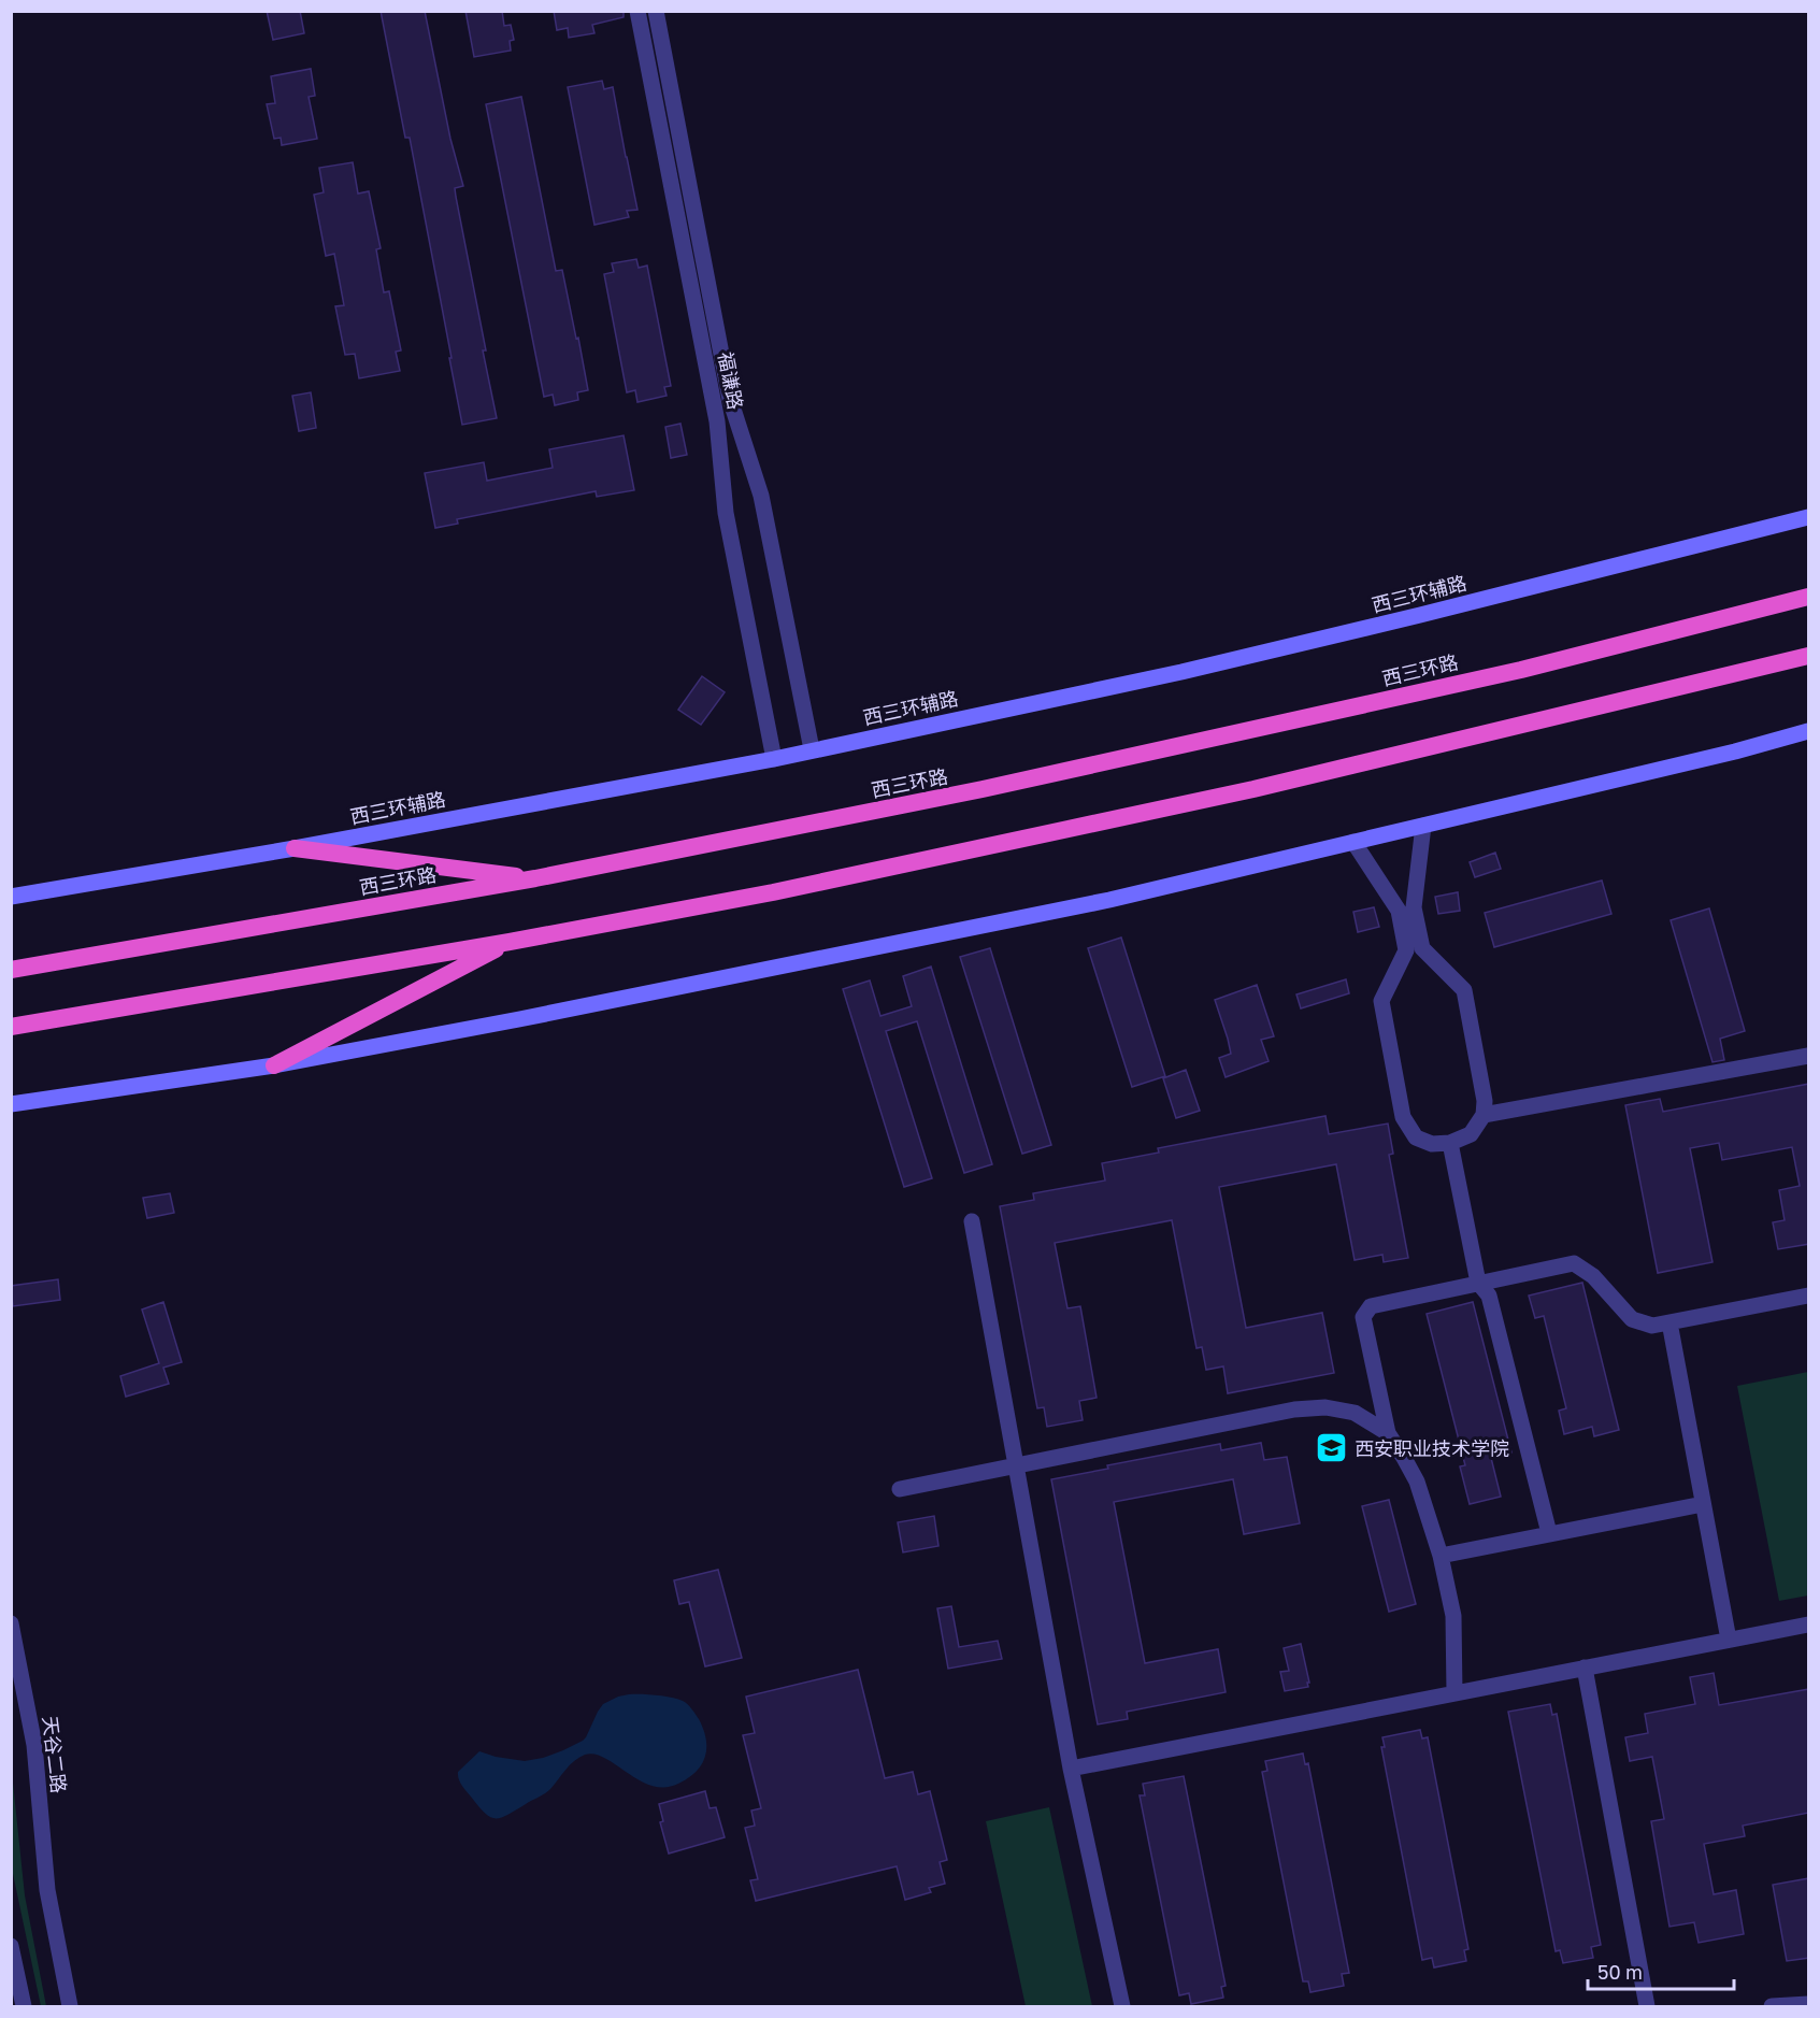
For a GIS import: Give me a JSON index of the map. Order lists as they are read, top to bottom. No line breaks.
{"streets":{"highway":["西三环路"],"main road":["西三环辅路"],"street":["福谦路","天谷二路"]},"crossings":[["福谦路","西三环辅路"]],"places":{"school or university":["西安职业技术学院"]},"scale_bar":"50 m"}
